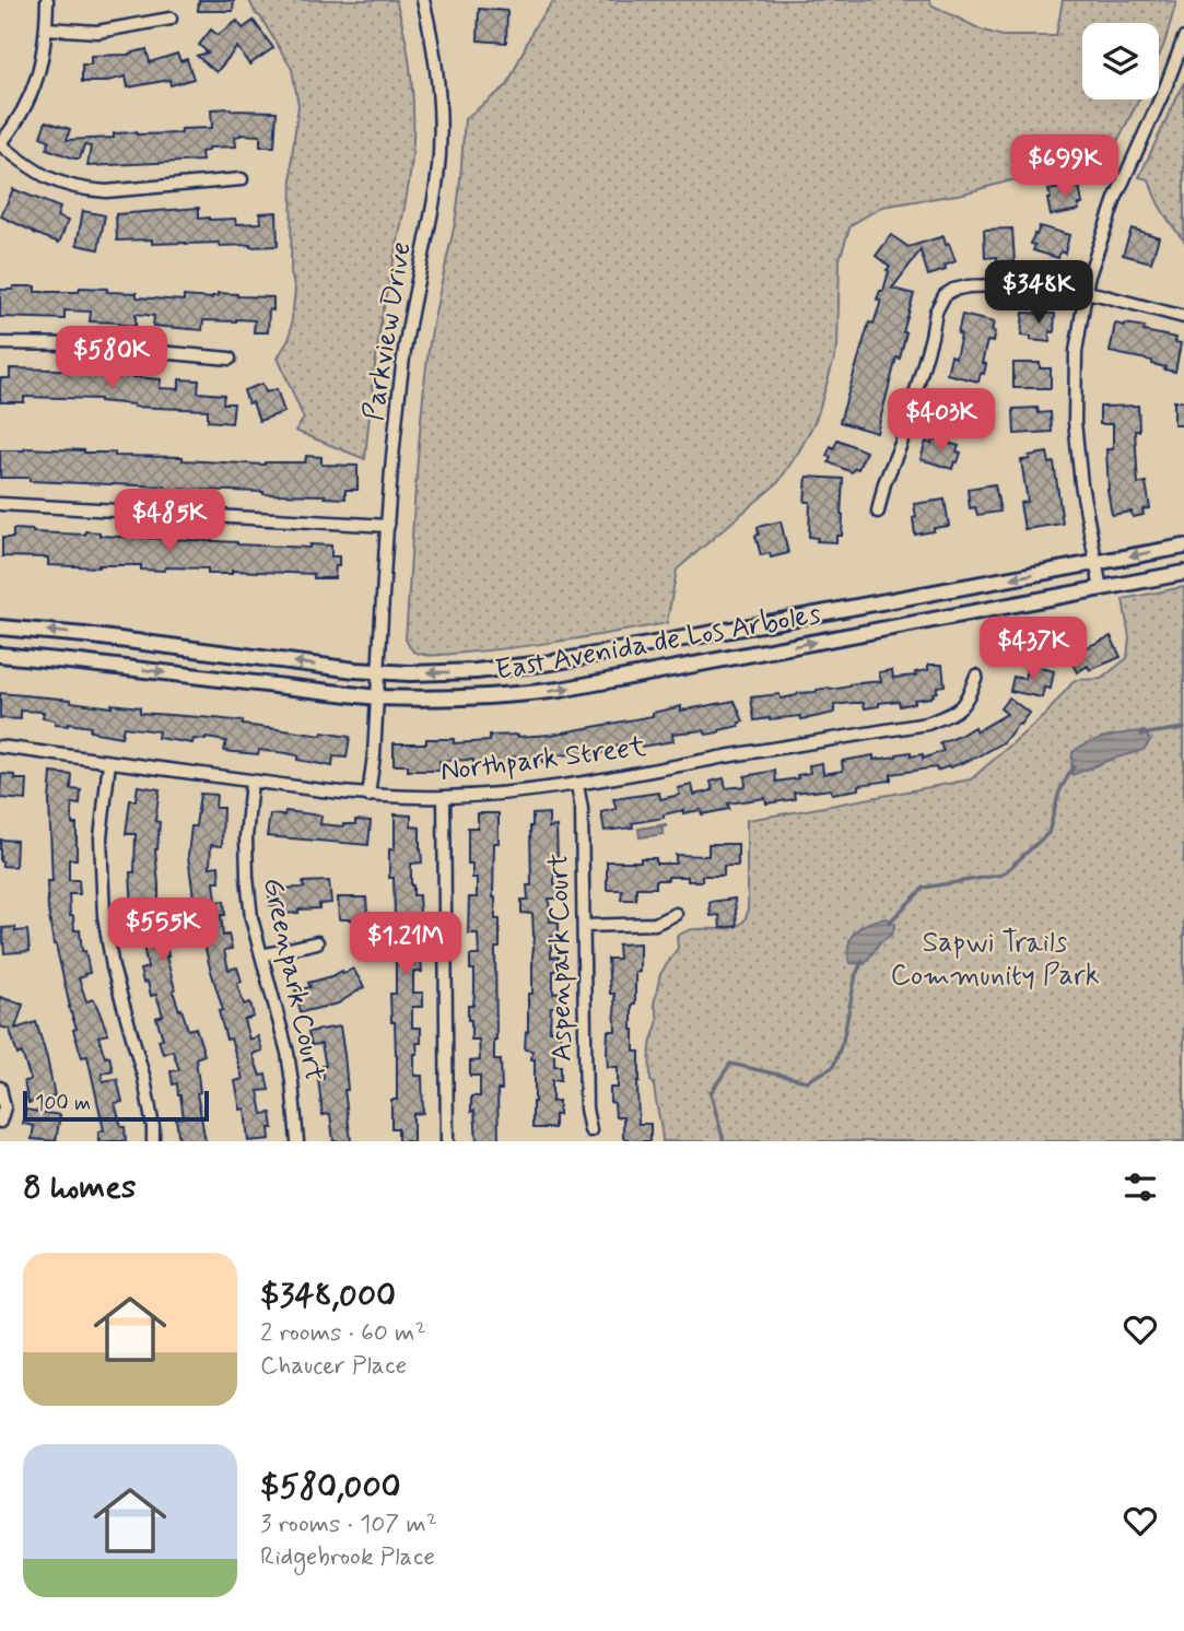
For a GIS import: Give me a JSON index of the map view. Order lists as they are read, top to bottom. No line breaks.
{"streets":{"main road":["East Avenida de Los Arboles"],"street":["Parkview Drive","Northpark Street","Aspenpark Court","Greenpark Court"]},"crossings":[["Parkview Drive","East Avenida de Los Arboles"],["Parkview Drive","Northpark Street"],["Northpark Street","Aspenpark Court"],["Northpark Street","Greenpark Court"]],"parks":["Sapwi Trails Community Park"],"scale_bar":"100 m","page":{"price":["$699K","$348K","$580K","$403K","$485K","$437K","$555K","$1.21M"],"scale":"100 m","heading":"8 homes","list":[{"name":"$348,000","note":"2 rooms · 60 m² · Chaucer Place"},{"name":"$580,000","note":"3 rooms · 107 m² · Ridgebrook Place"}]}}
